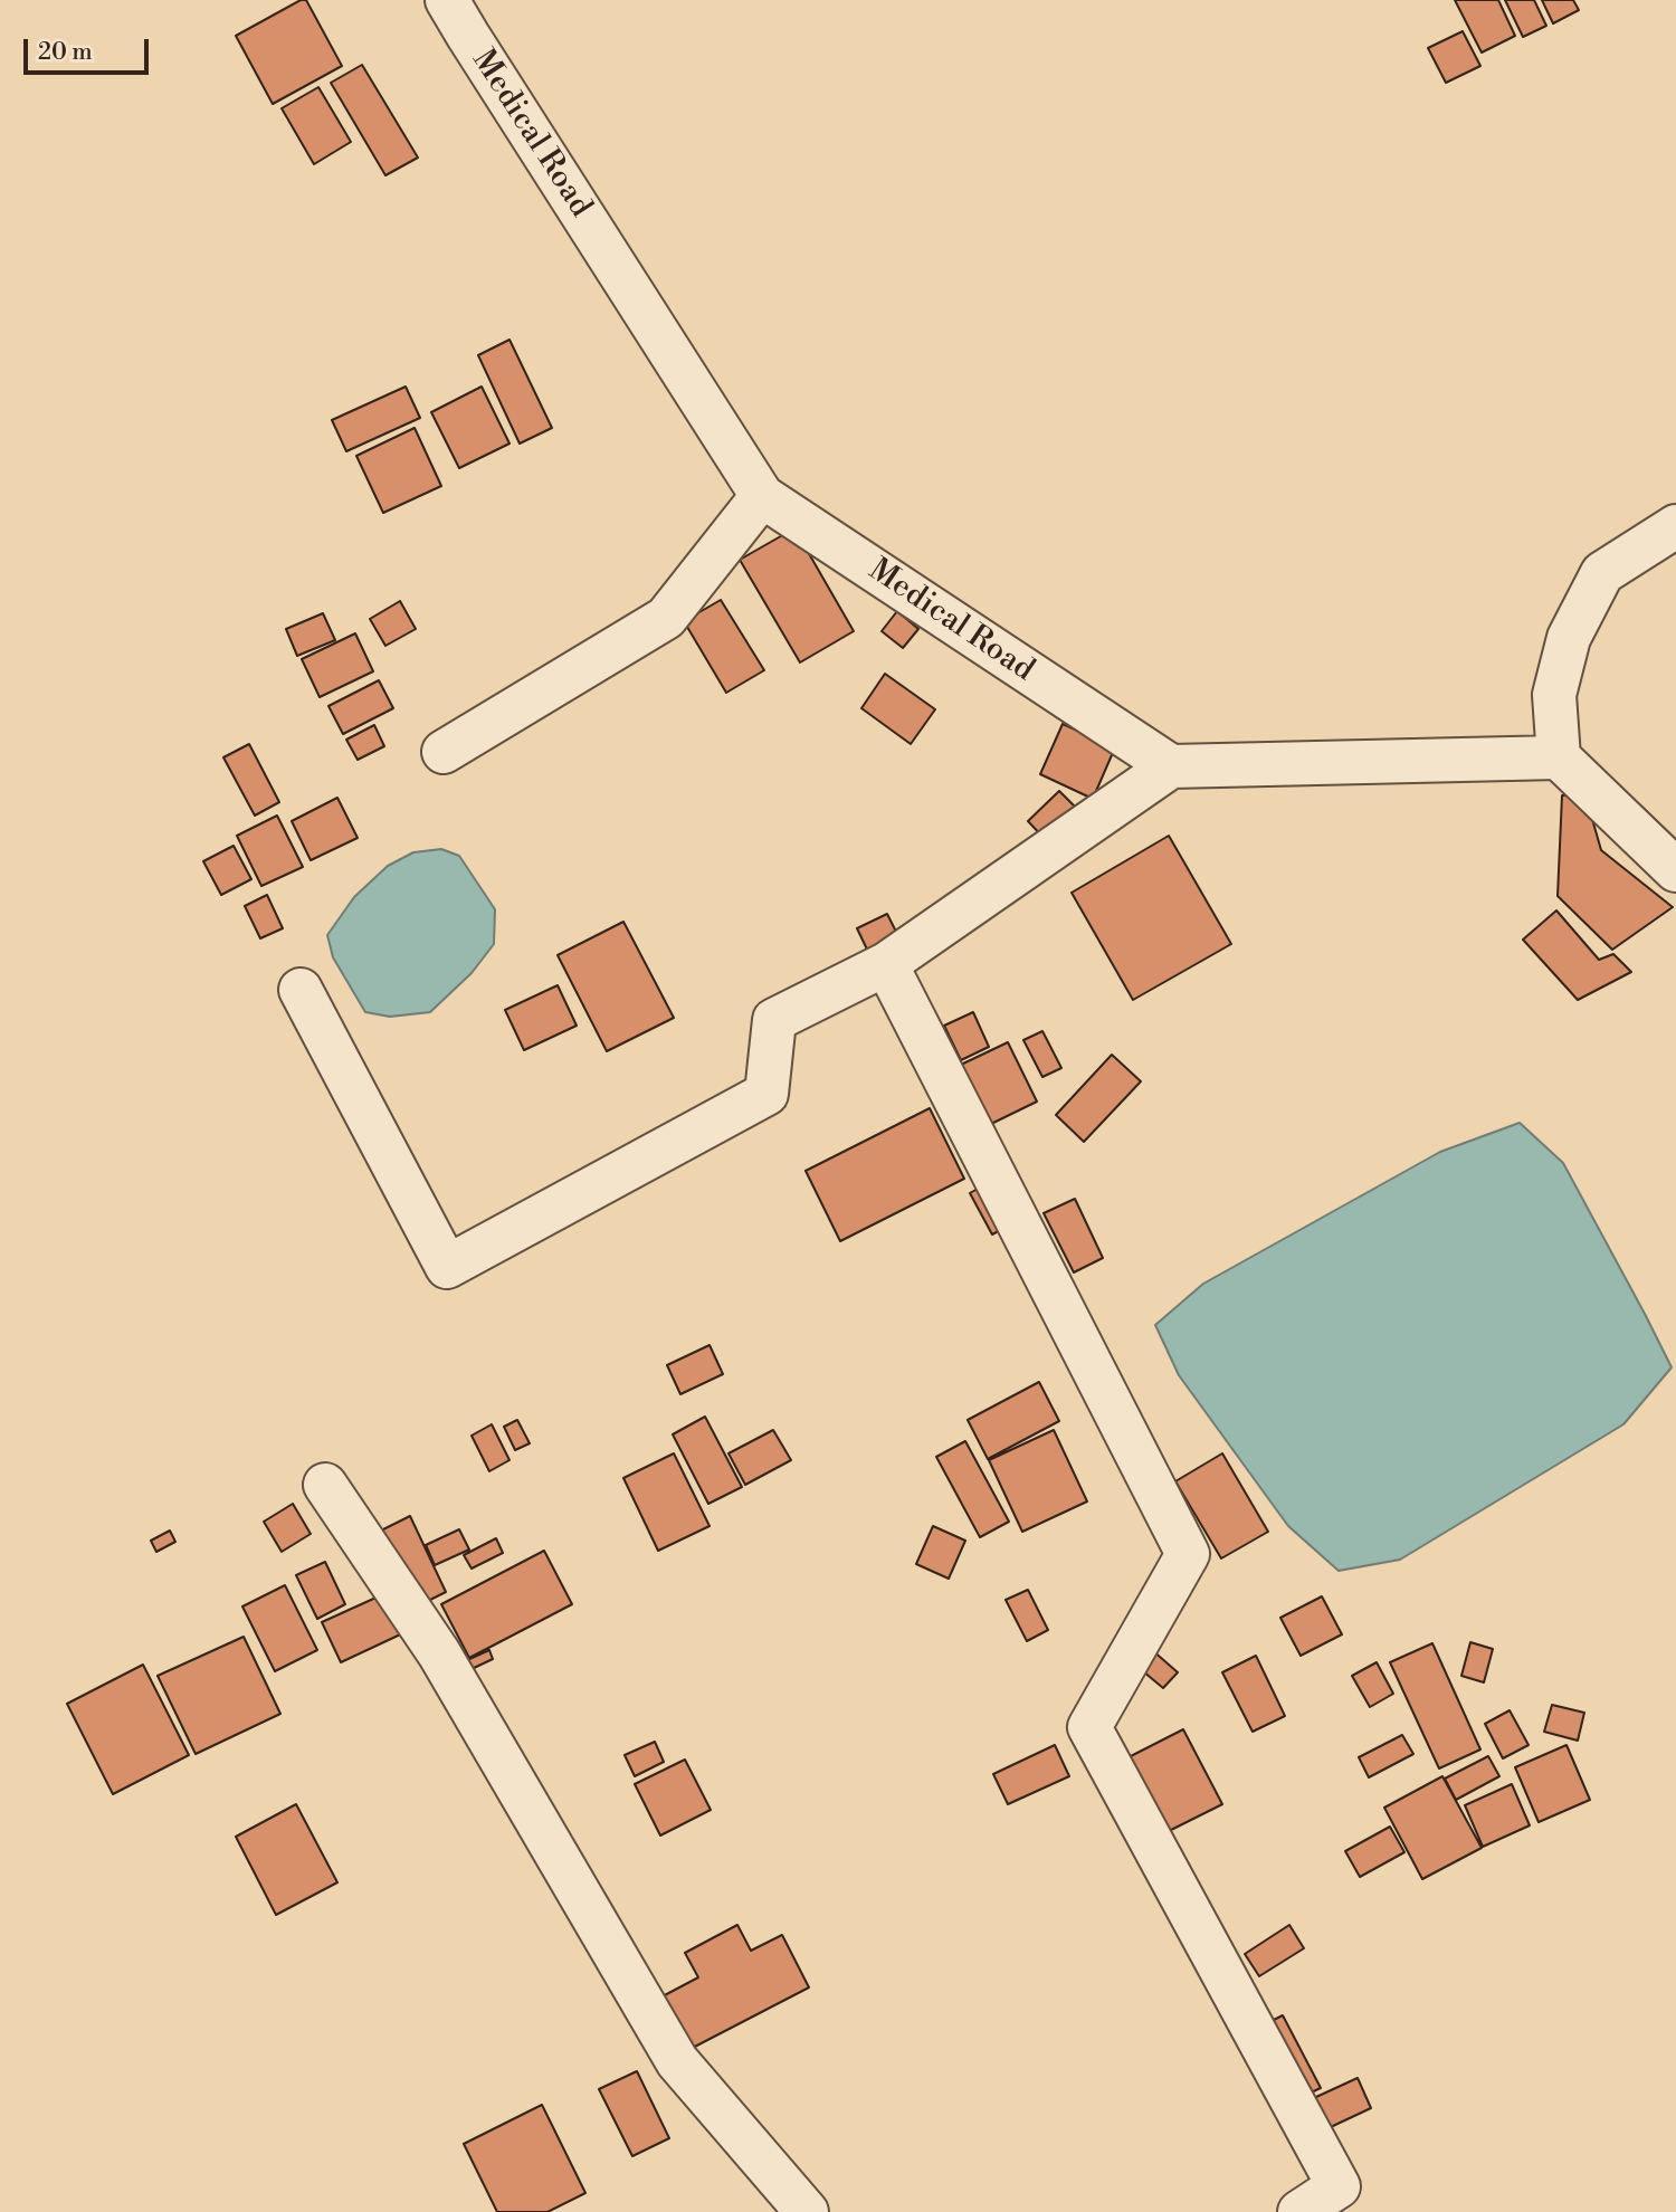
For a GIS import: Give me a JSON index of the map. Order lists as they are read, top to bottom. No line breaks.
{"streets":{"street":["Medical Road"]},"scale_bar":"20 m"}
